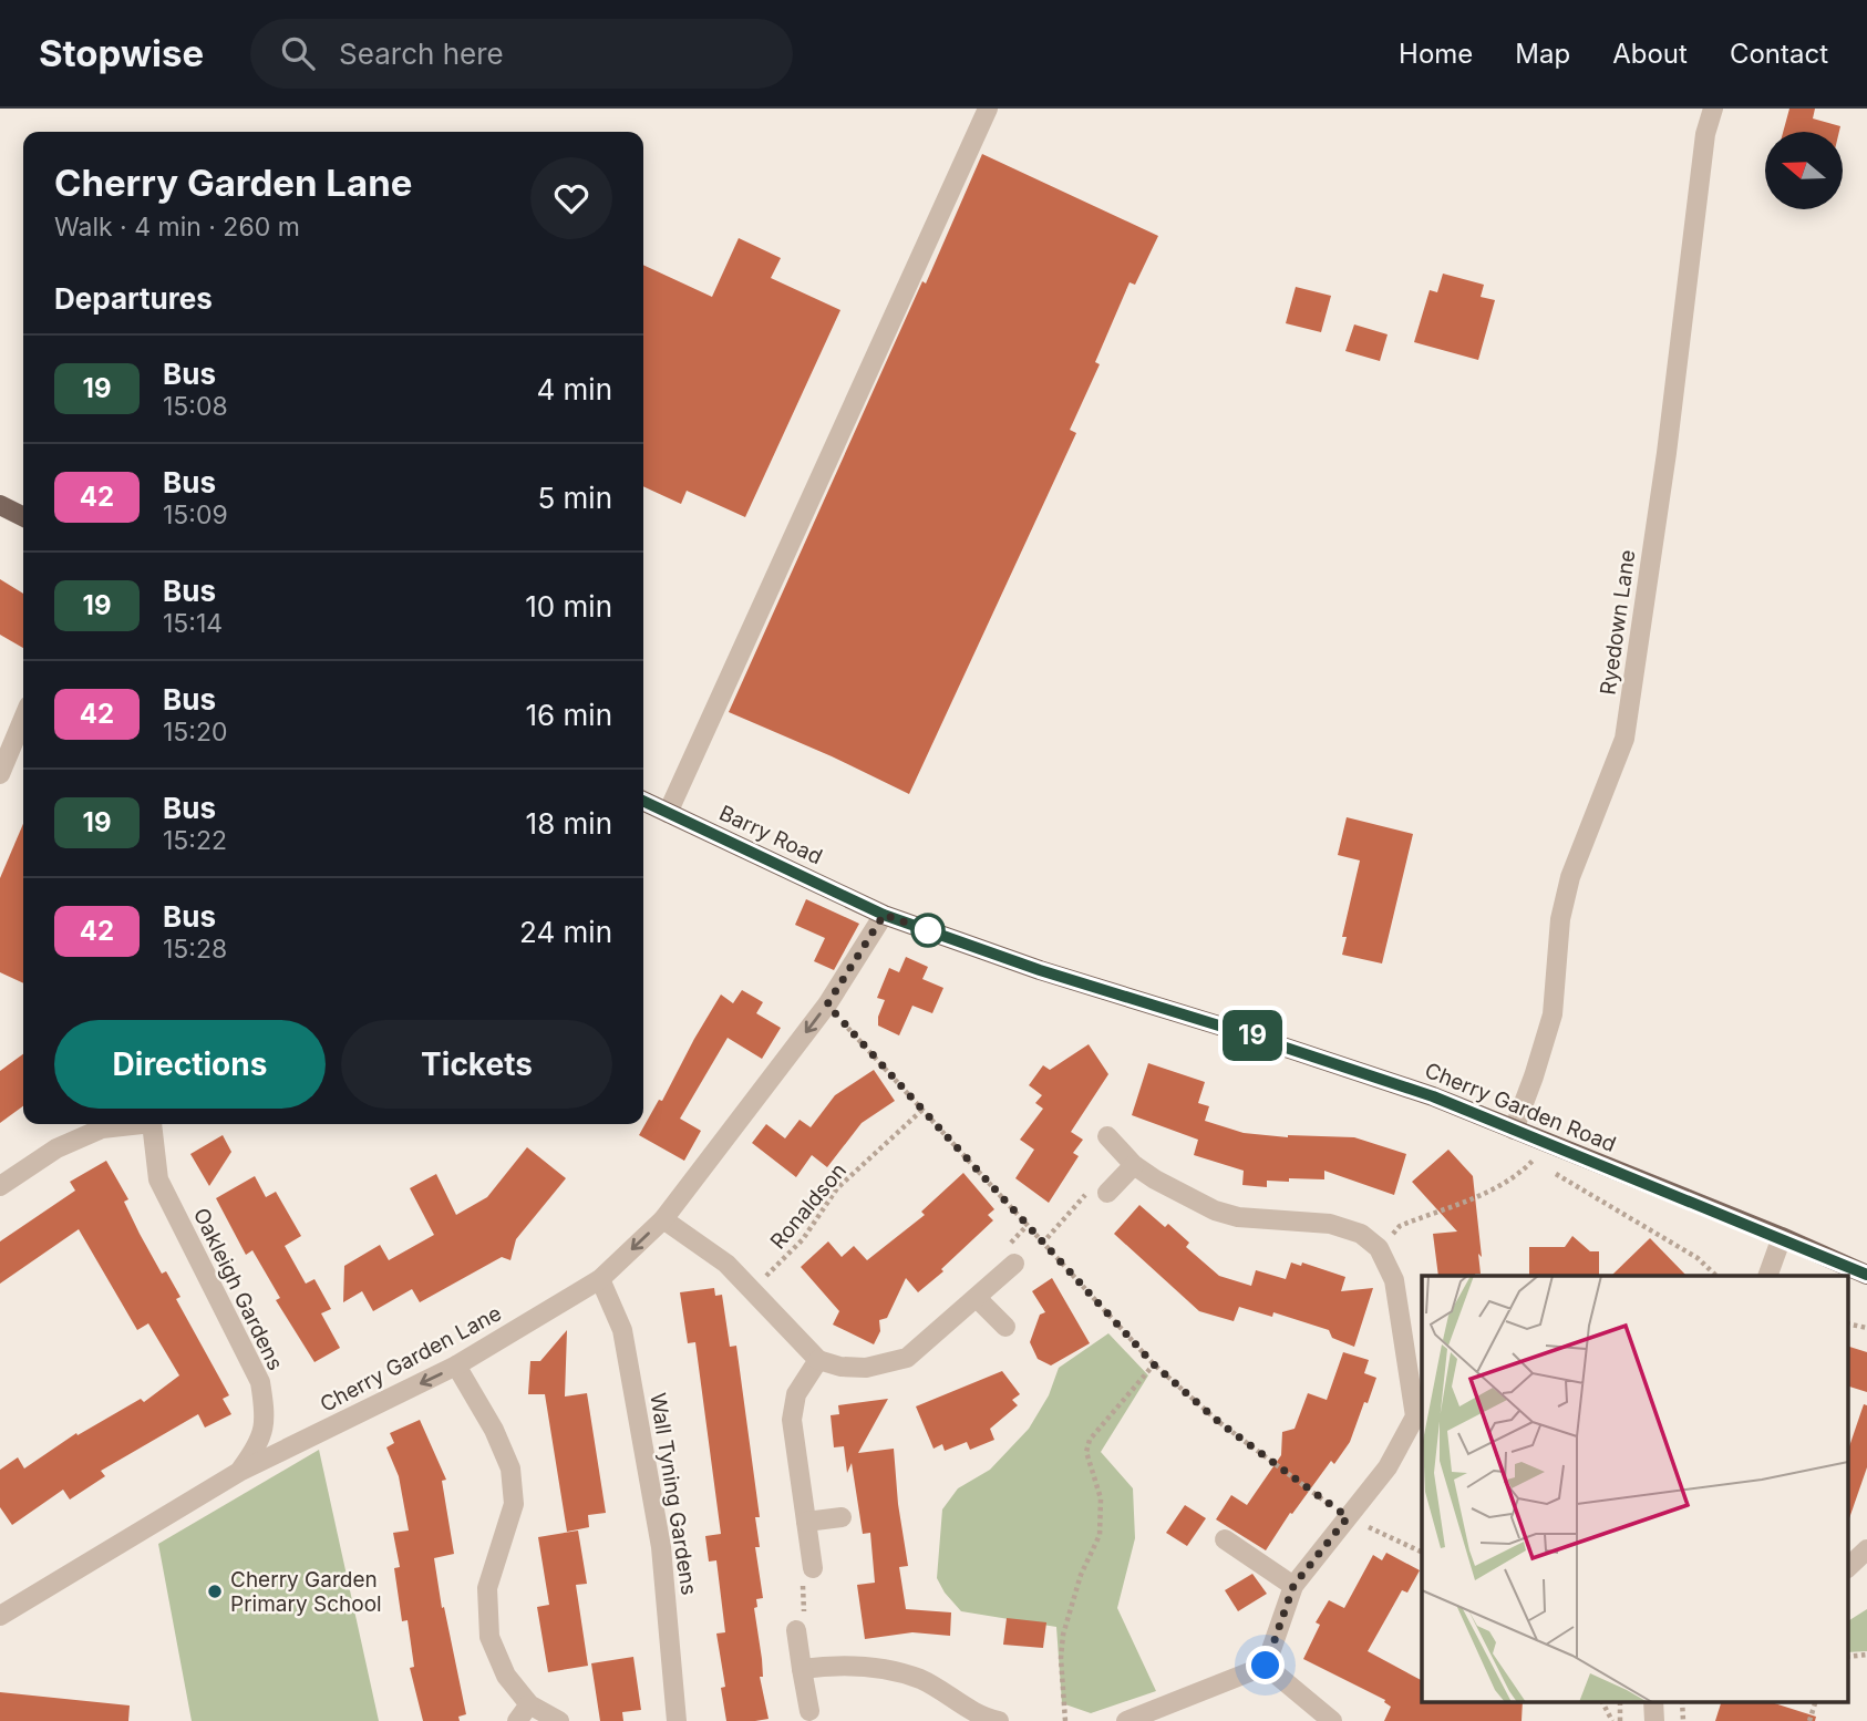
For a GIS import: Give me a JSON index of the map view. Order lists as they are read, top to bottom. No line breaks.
{"streets":{"main road":["Barry Road","Cherry Garden Road"],"street":["Ryedown Lane","Oakleigh Gardens","Cherry Garden Lane","Wall Tyning Gardens"],"path":["Ronaldson"]},"crossings":[["Ryedown Lane","Cherry Garden Road"],["Barry Road","Cherry Garden Road"],["Barry Road","Cherry Garden Lane"],["Cherry Garden Road","Cherry Garden Lane"],["Oakleigh Gardens","Cherry Garden Lane"],["Cherry Garden Lane","Wall Tyning Gardens"]],"one_way":["Cherry Garden Lane"],"places":["Cherry Garden Primary School"],"lines":["bus line 19"],"north":"left","page":{"header":"Stopwise","search":"Search here","nav":["Home","Map","About","Contact"],"on_map":"19","heading":[["Cherry Garden Lane","Walk · 4 min · 260 m"],"Departures"],"list":[{"mark":"19","name":"Bus","note":"15:08","value":"4 min"},{"mark":"42","name":"Bus","note":"15:09","value":"5 min"},{"mark":"19","name":"Bus","note":"15:14","value":"10 min"},{"mark":"42","name":"Bus","note":"15:20","value":"16 min"},{"mark":"19","name":"Bus","note":"15:22","value":"18 min"},{"mark":"42","name":"Bus","note":"15:28","value":"24 min"}],"buttons":["Directions","Tickets"]}}
